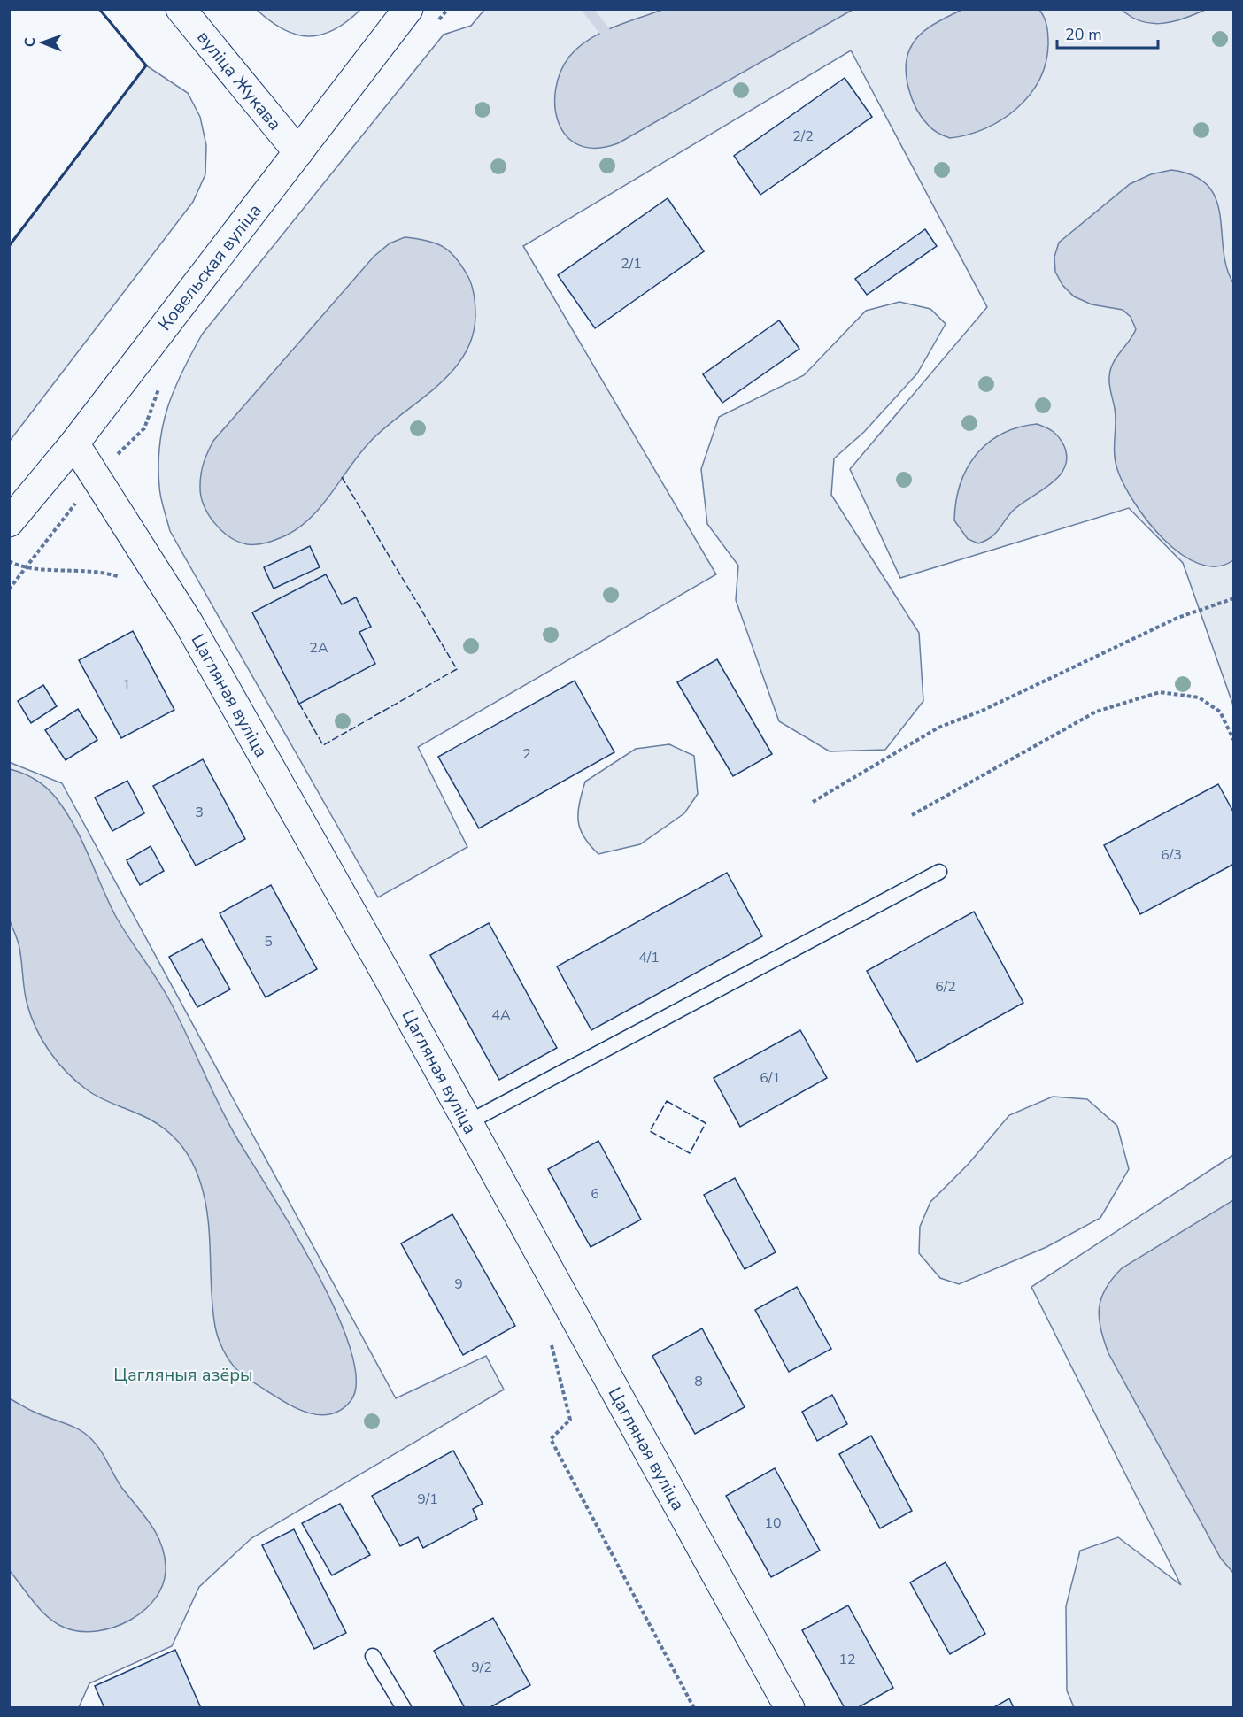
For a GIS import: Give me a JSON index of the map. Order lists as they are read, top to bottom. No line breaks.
{"streets":{"main road":["вуліца Жукава","Ковельская вуліца","Цагляная вуліца"]},"crossings":[["вуліца Жукава","Ковельская вуліца"],["Ковельская вуліца","Цагляная вуліца"]],"parks":["Цагляныя азёры"],"house_numbers":["2/2","2/1","2А","1","2","3","6/3","5","4/1","6/2","4А","6/1","6","9","8","9/1","10","12","9/2"],"scale_bar":"20 m","north":"left"}
